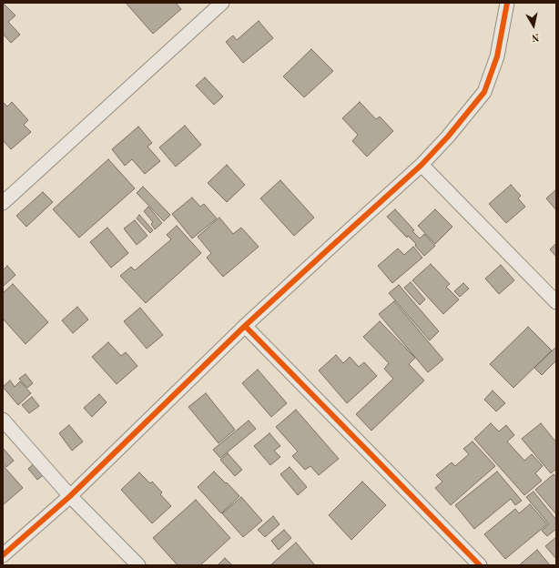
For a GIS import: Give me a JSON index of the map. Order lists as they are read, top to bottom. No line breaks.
{"north":"bottom"}
